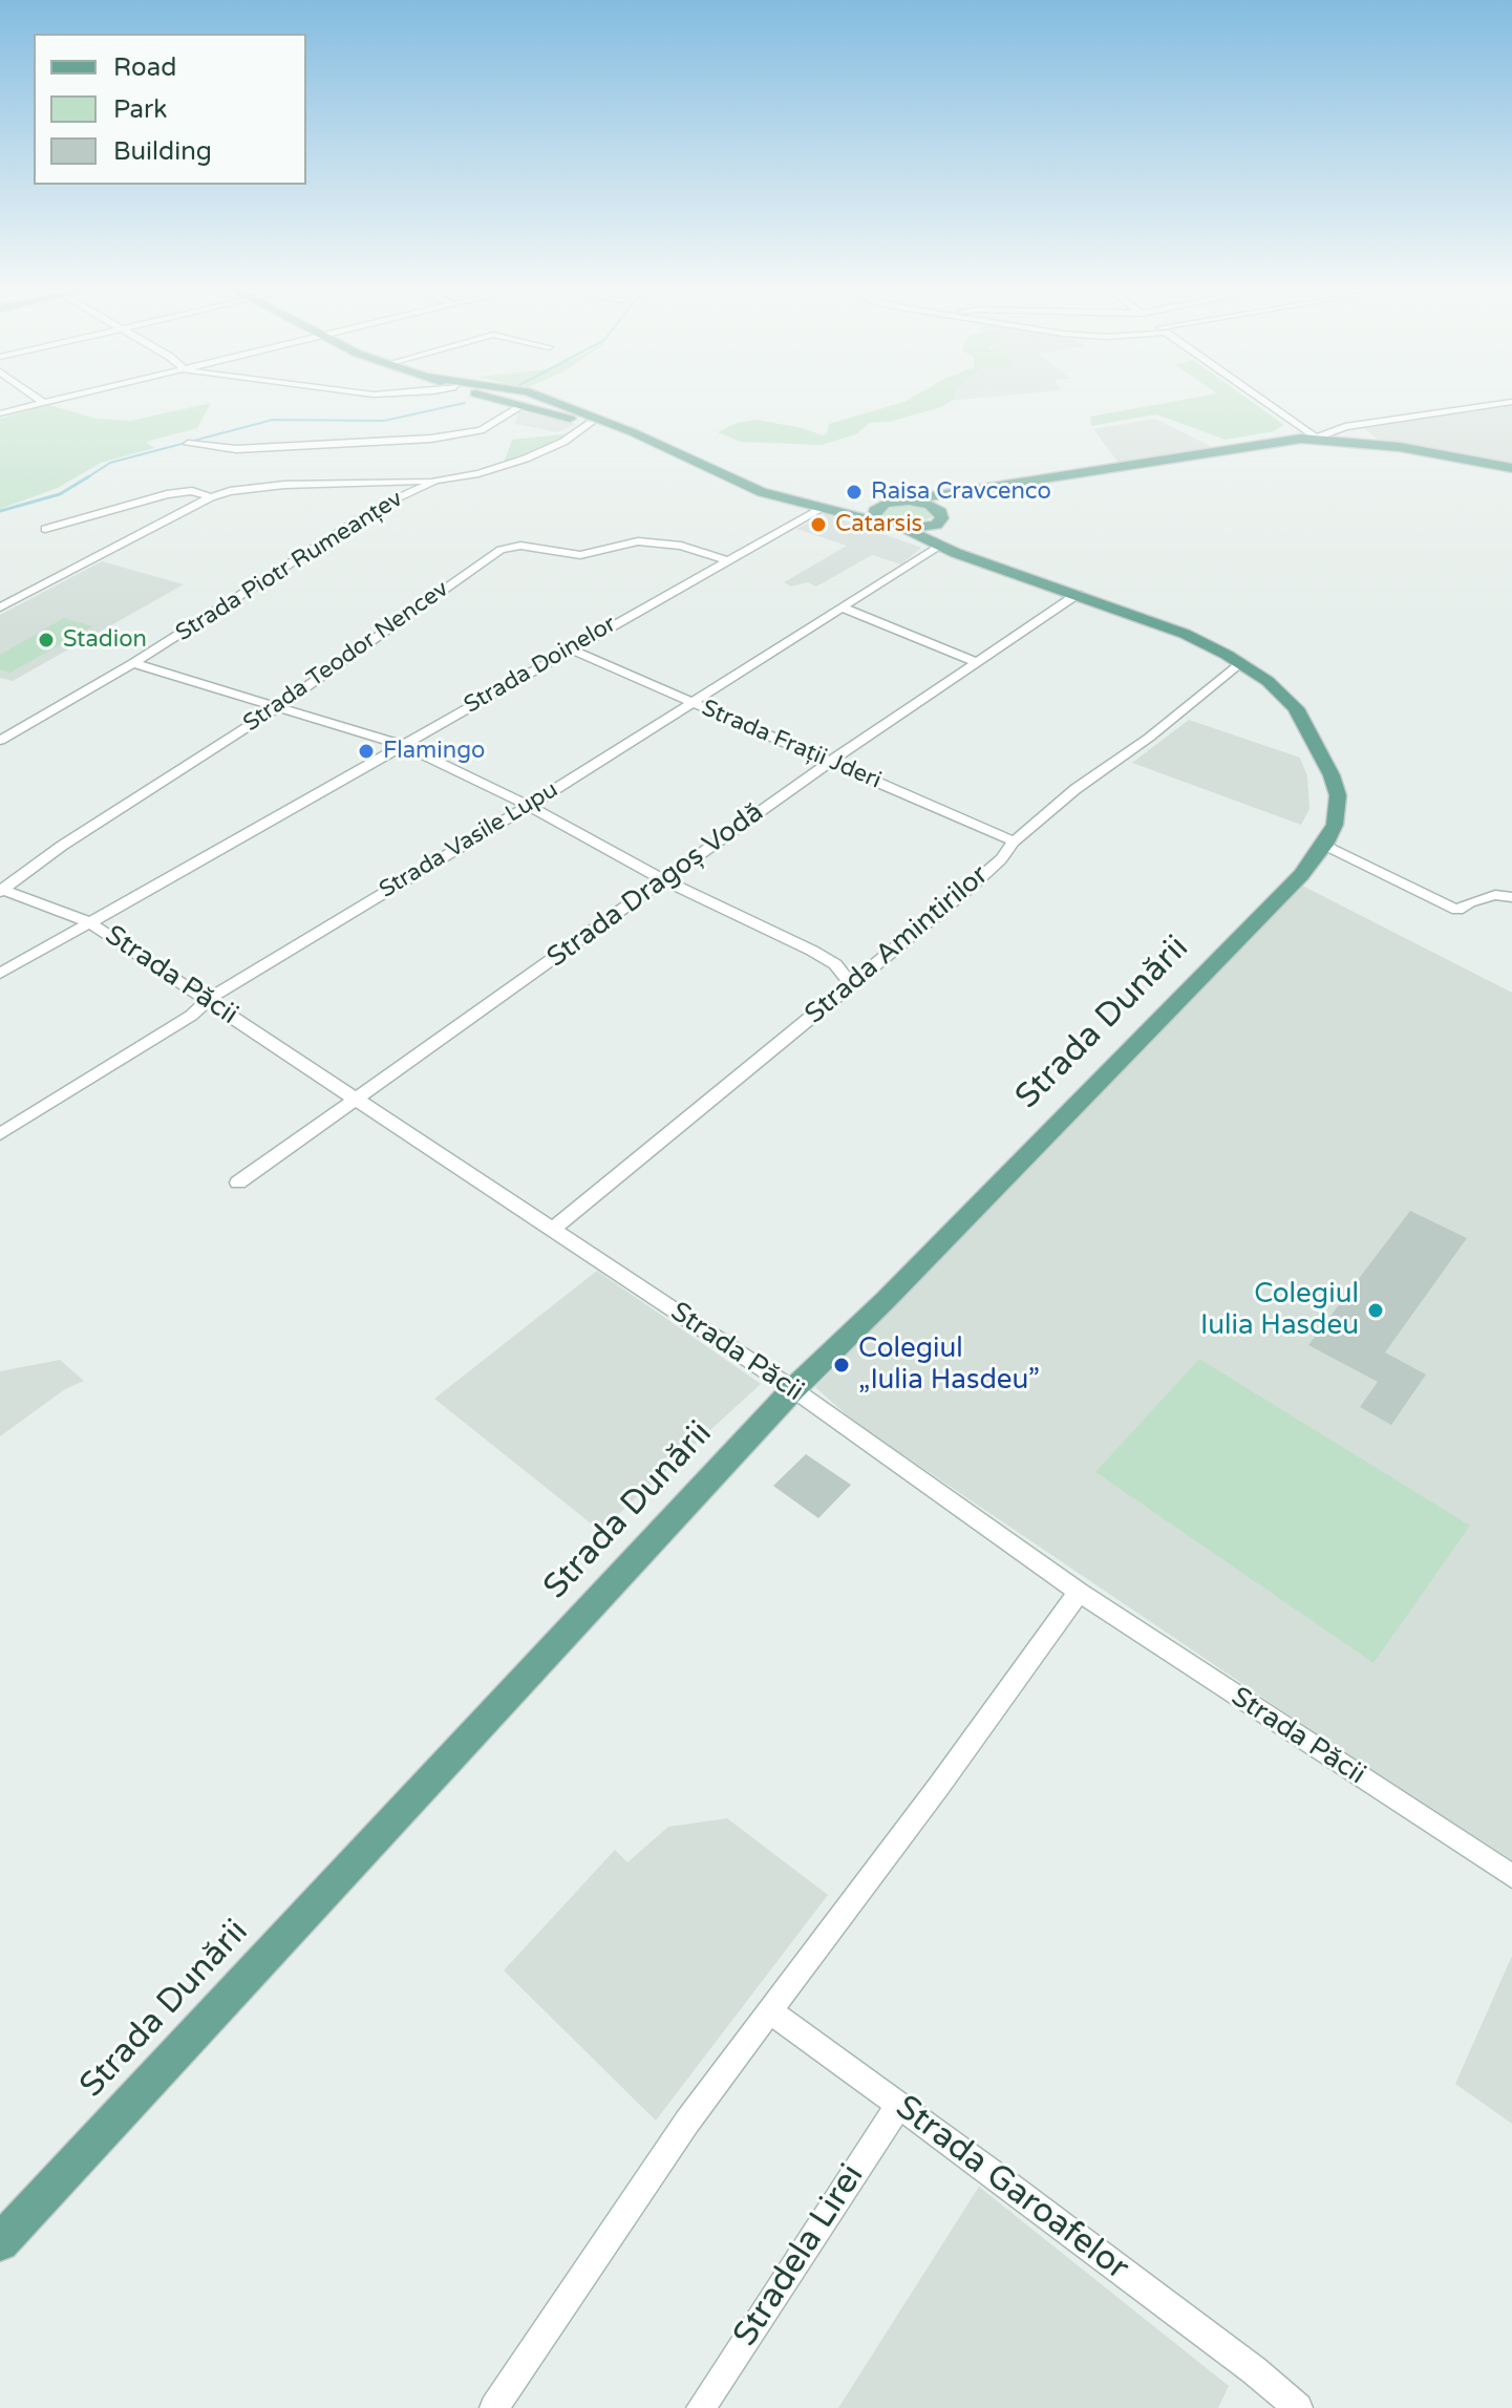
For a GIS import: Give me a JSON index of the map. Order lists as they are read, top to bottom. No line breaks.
{"streets":{"main road":["Strada Dunării"],"street":["Strada Piotr Rumeanțev","Strada Teodor Nencev","Strada Doinelor","Strada Frații Jderi","Strada Vasile Lupu","Strada Dragoș Vodă","Strada Amintirilor","Strada Păcii","Strada Garoafelor","Stradela Lirei"]},"crossings":[["Strada Teodor Nencev","Strada Doinelor"],["Strada Teodor Nencev","Strada Păcii"],["Strada Doinelor","Strada Frații Jderi"],["Strada Doinelor","Strada Păcii"],["Strada Frații Jderi","Strada Vasile Lupu"],["Strada Frații Jderi","Strada Dragoș Vodă"],["Strada Frații Jderi","Strada Amintirilor"],["Strada Vasile Lupu","Strada Păcii"],["Strada Vasile Lupu","Strada Dunării"],["Strada Dragoș Vodă","Strada Păcii"],["Strada Dragoș Vodă","Strada Dunării"],["Strada Amintirilor","Strada Păcii"],["Strada Amintirilor","Strada Dunării"],["Strada Păcii","Strada Dunării"],["Strada Garoafelor","Stradela Lirei"]],"places":["Raisa Cravcenco","Catarsis","Stadion","Flamingo","Colegiul Iulia Hasdeu","Colegiul „Iulia Hasdeu”"],"legend":["Road","Park","Building"]}
